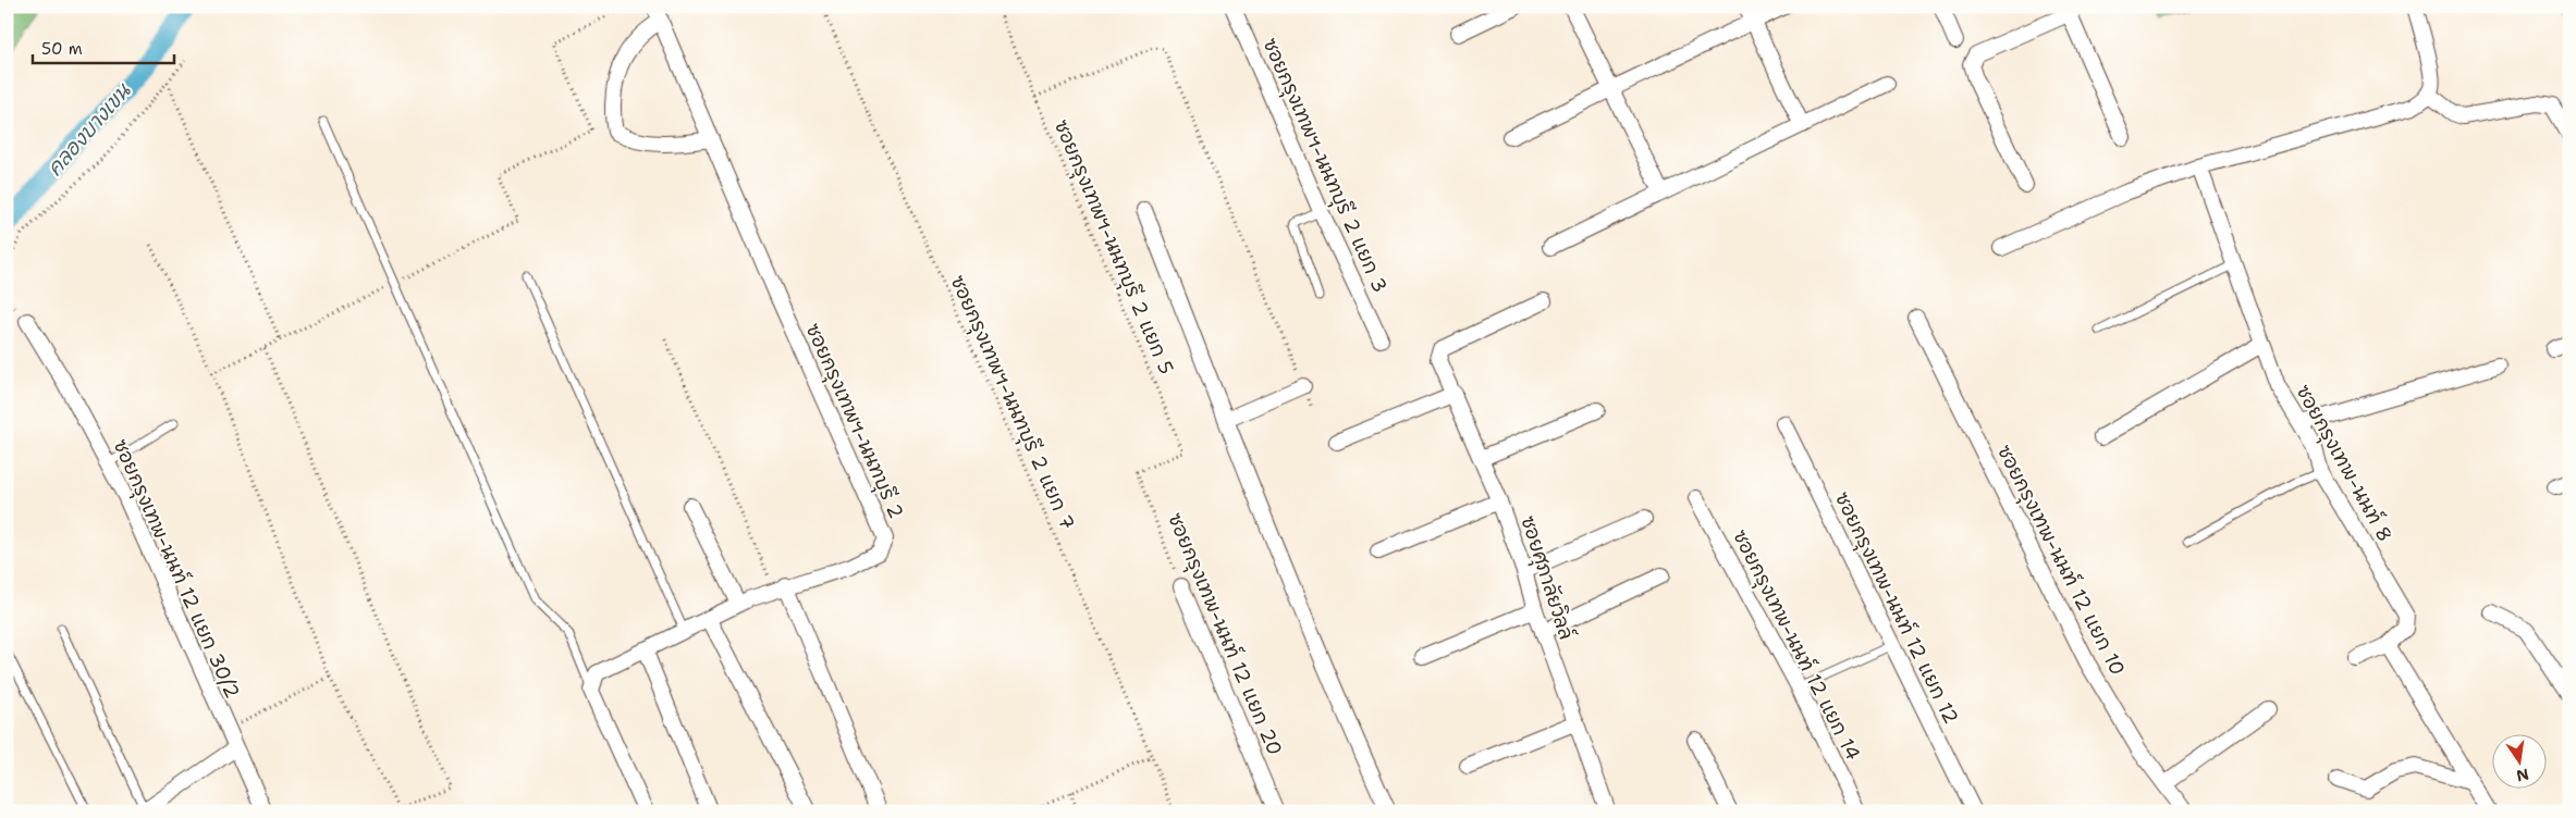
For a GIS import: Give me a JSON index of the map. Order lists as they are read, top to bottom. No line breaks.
{"streets":{"street":["ซอยกรุงเทพฯ-นนทบุรี 2 แยก 3","ซอยกรุงเทพฯ-นนทบุรี 2","ซอยกรุงเทพ-นนท์ 8","ซอยกรุงเทพ-นนท์ 12 แยก 10","ซอยกรุงเทพ-นนท์ 12 แยก 30/2","ซอยศุภาลัยวิลล์","ซอยกรุงเทพ-นนท์ 12 แยก 12","ซอยกรุงเทพ-นนท์ 12 แยก 20","ซอยกรุงเทพ-นนท์ 12 แยก 14"],"path":["ซอยกรุงเทพฯ-นนทบุรี 2 แยก 5","ซอยกรุงเทพฯ-นนทบุรี 2 แยก 7"]},"crossings":[["ซอยกรุงเทพฯ-นนทบุรี 2 แยก 5","ซอยกรุงเทพ-นนท์ 12 แยก 20"]],"water":["คลองบางเขน"],"scale_bar":"50 m","north":"bottom"}
